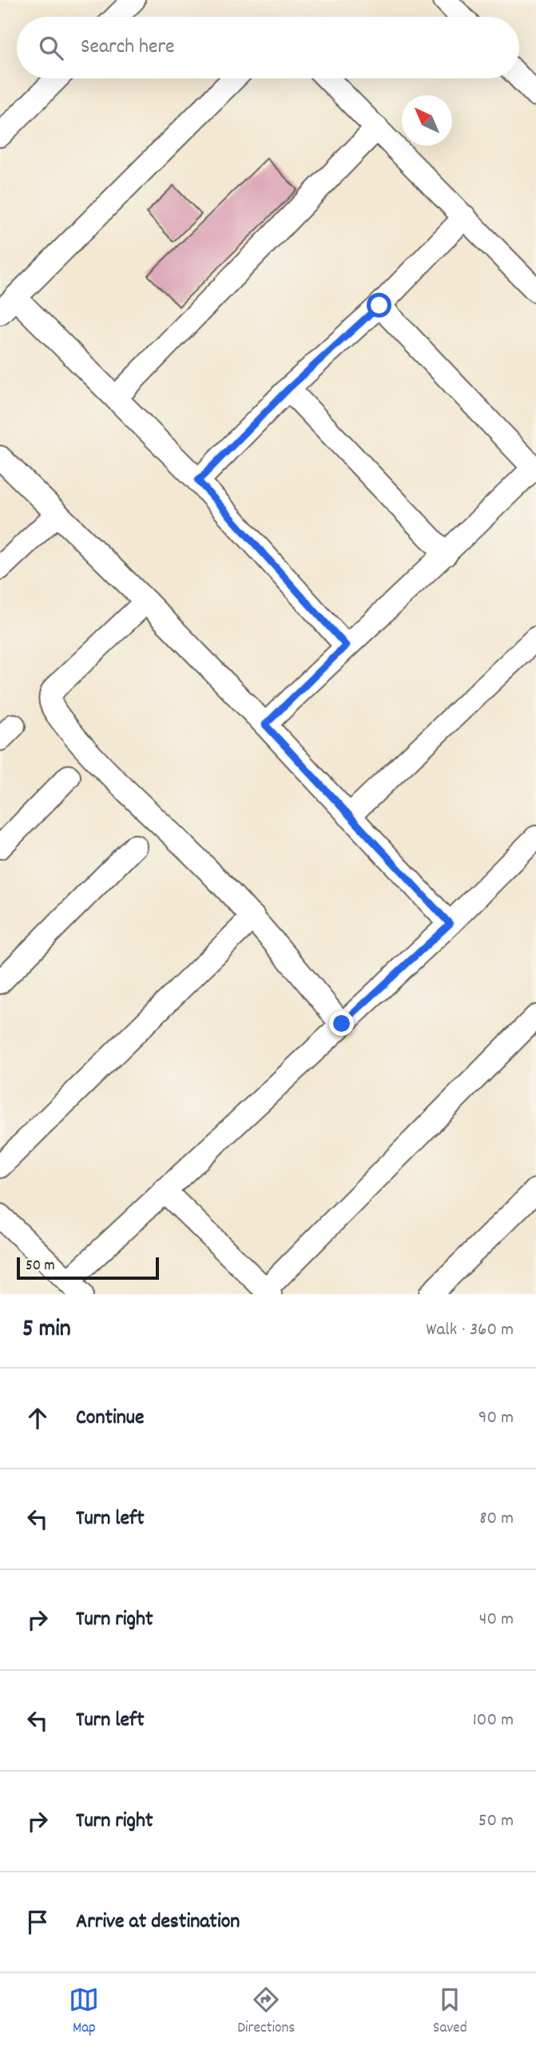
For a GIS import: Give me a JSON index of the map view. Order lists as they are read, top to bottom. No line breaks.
{"scale_bar":"50 m","north":"top left","page":{"search":"Search here","scale":"50 m","heading":["5 min","Walk · 360 m"],"list":[["Continue","90 m"],["Turn left","80 m"],["Turn right","40 m"],["Turn left","100 m"],["Turn right","50 m"],"Arrive at destination"],"nav":["Map","Directions","Saved"]}}
